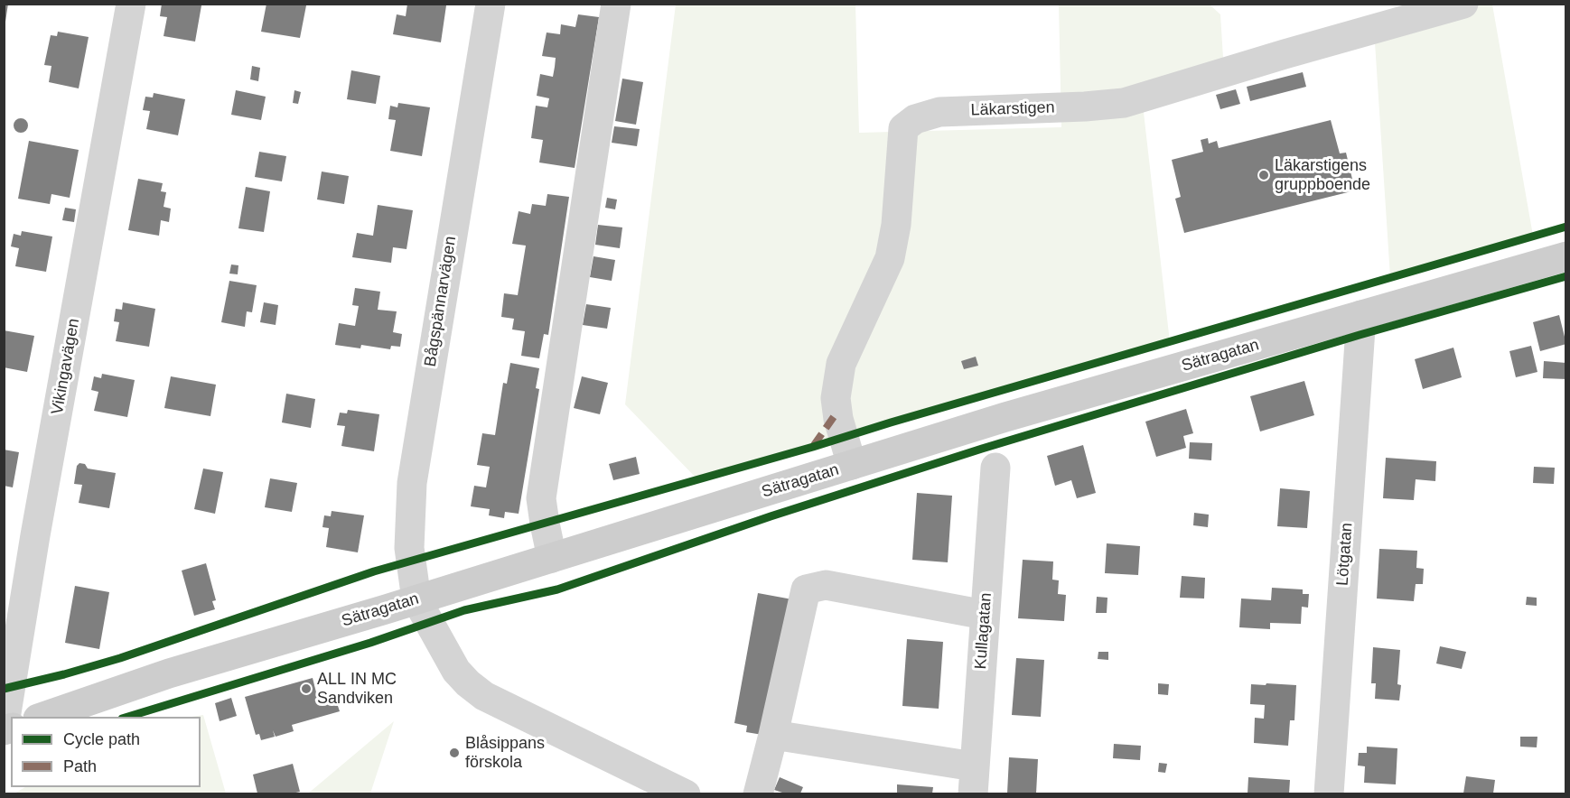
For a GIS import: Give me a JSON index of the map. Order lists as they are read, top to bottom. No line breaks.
{"streets":{"street":["Läkarstigen","Bågspännarvägen","Sätragatan","Vikingavägen","Lötgatan","Kullagatan"]},"crossings":[["Läkarstigen","Sätragatan"],["Bågspännarvägen","Sätragatan"],["Sätragatan","Lötgatan"]],"places":["Läkarstigens gruppboende","ALL IN MC Sandviken","Blåsippans förskola"],"legend":["Cycle path","Path"]}
